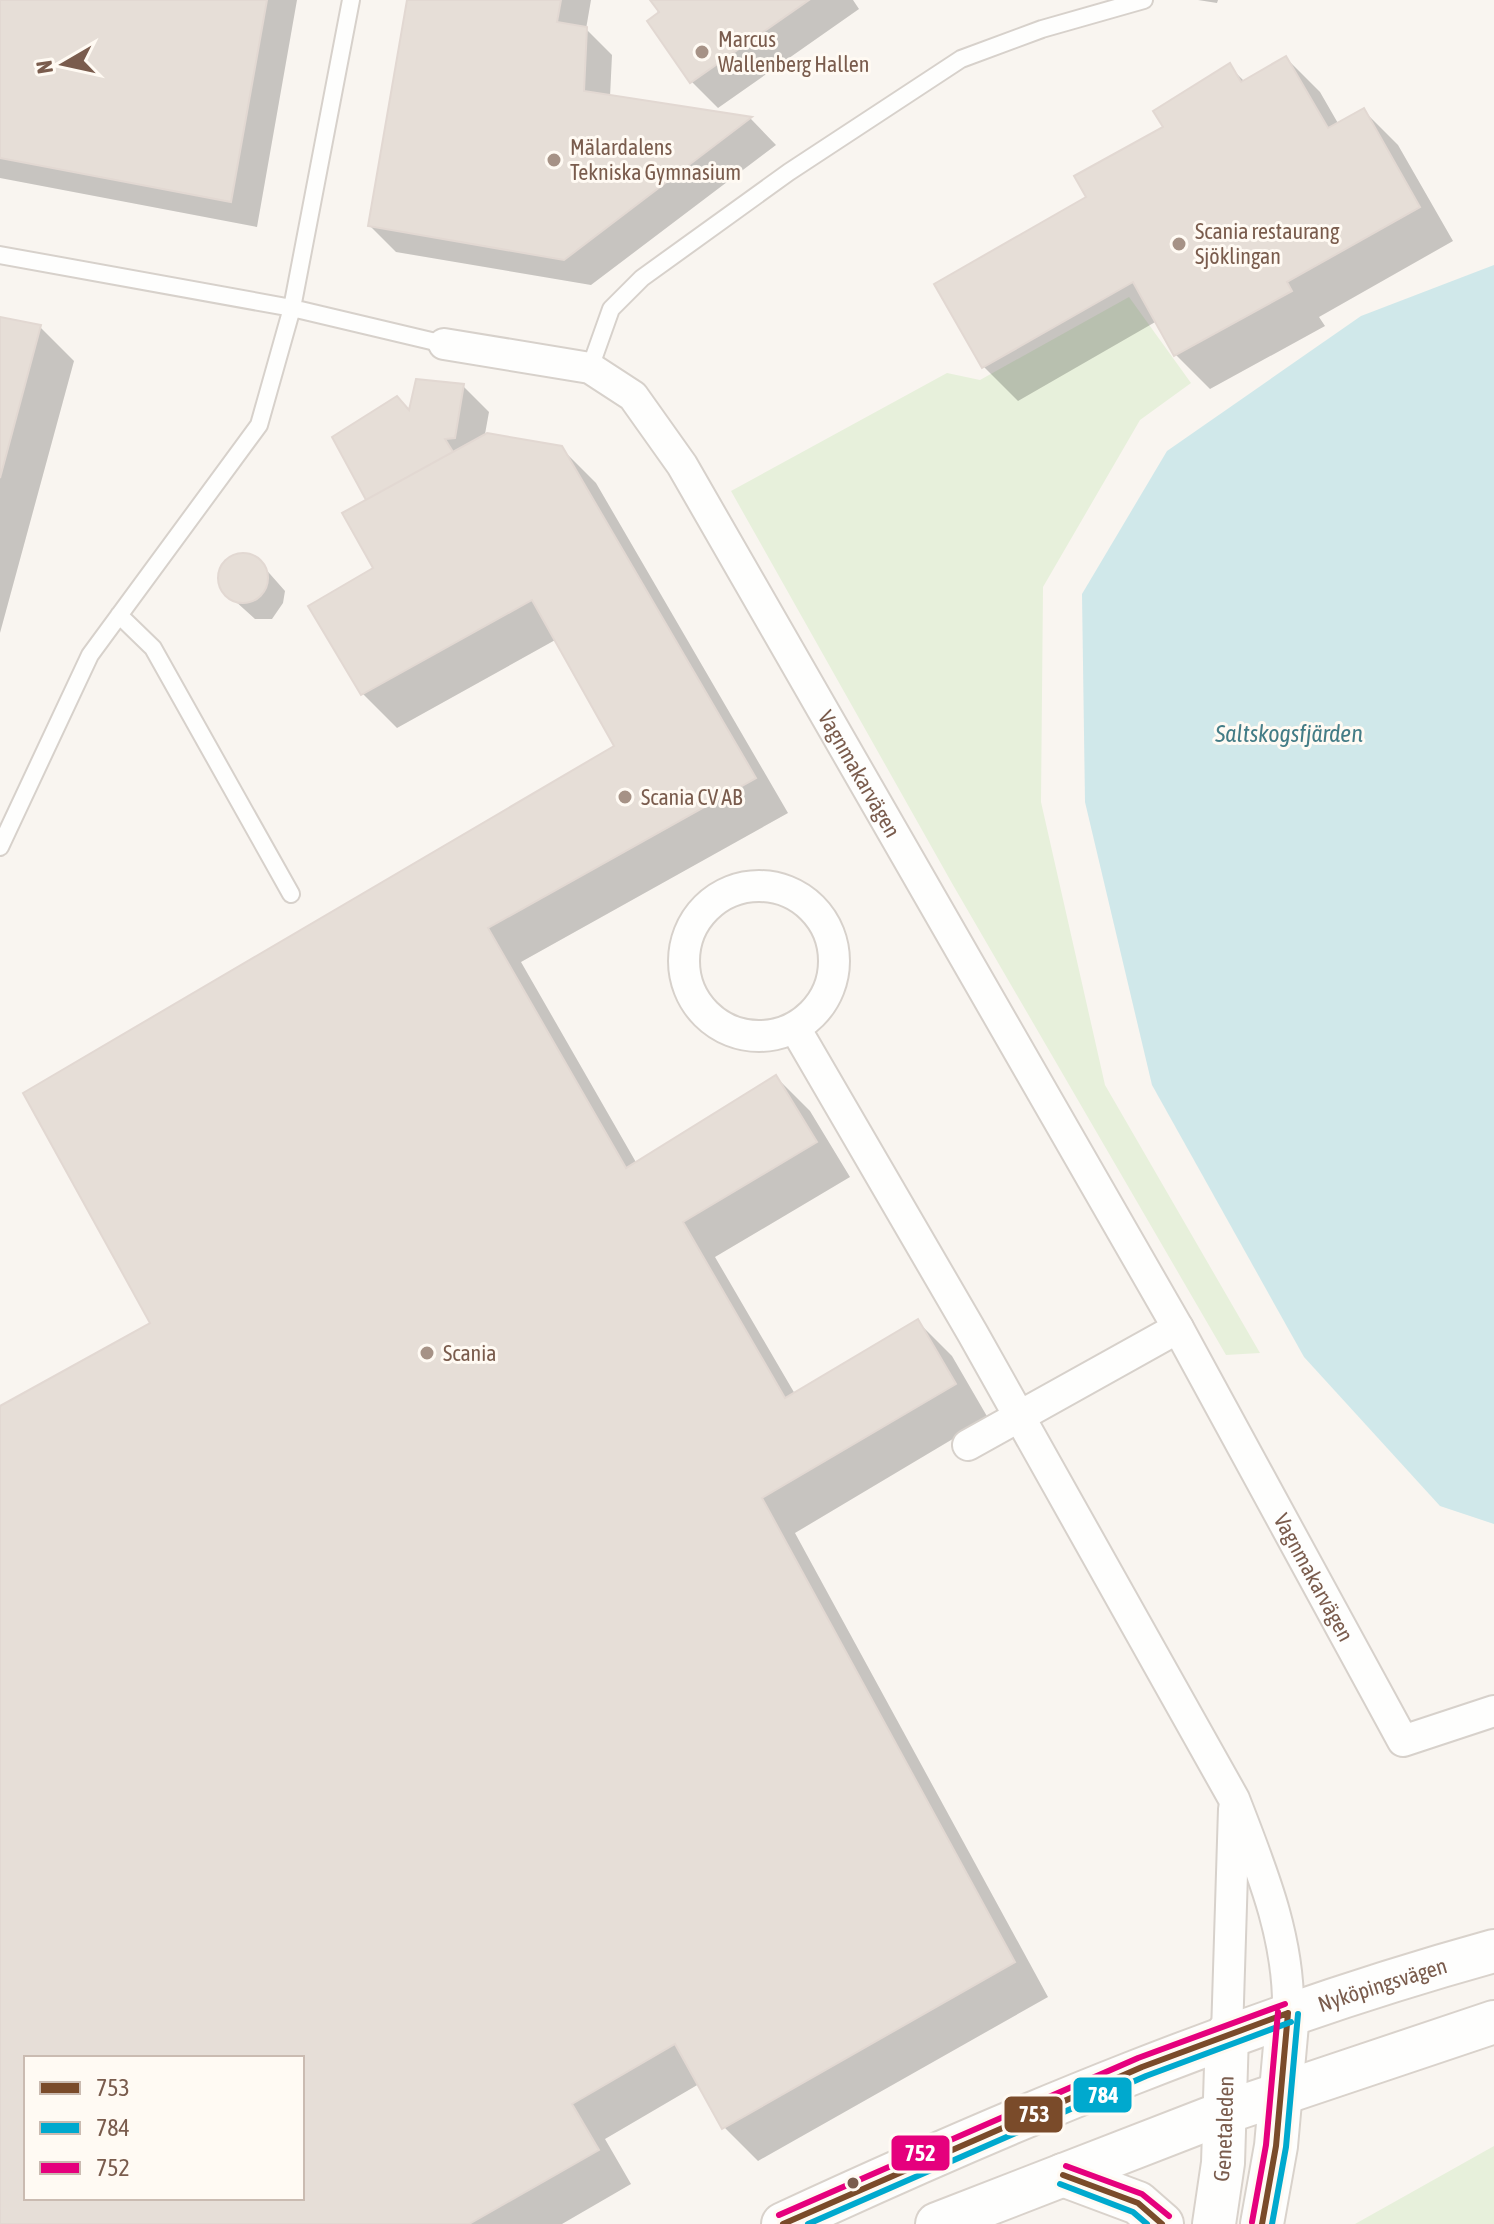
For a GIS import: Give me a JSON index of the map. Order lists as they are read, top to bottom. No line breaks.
{"streets":{"main road":["Nyköpingsvägen","Genetaleden"],"street":["Vagnmakarvägen"]},"crossings":[["Nyköpingsvägen","Genetaleden"]],"water":["Saltskogsfjärden"],"places":["Marcus Wallenberg Hallen","Mälardalens Tekniska Gymnasium","Scania restaurang Sjöklingan","Scania CV AB","Scania"],"lines":["transit line 752","transit line 753","transit line 784"],"legend":["753","784","752"],"north":"left"}
